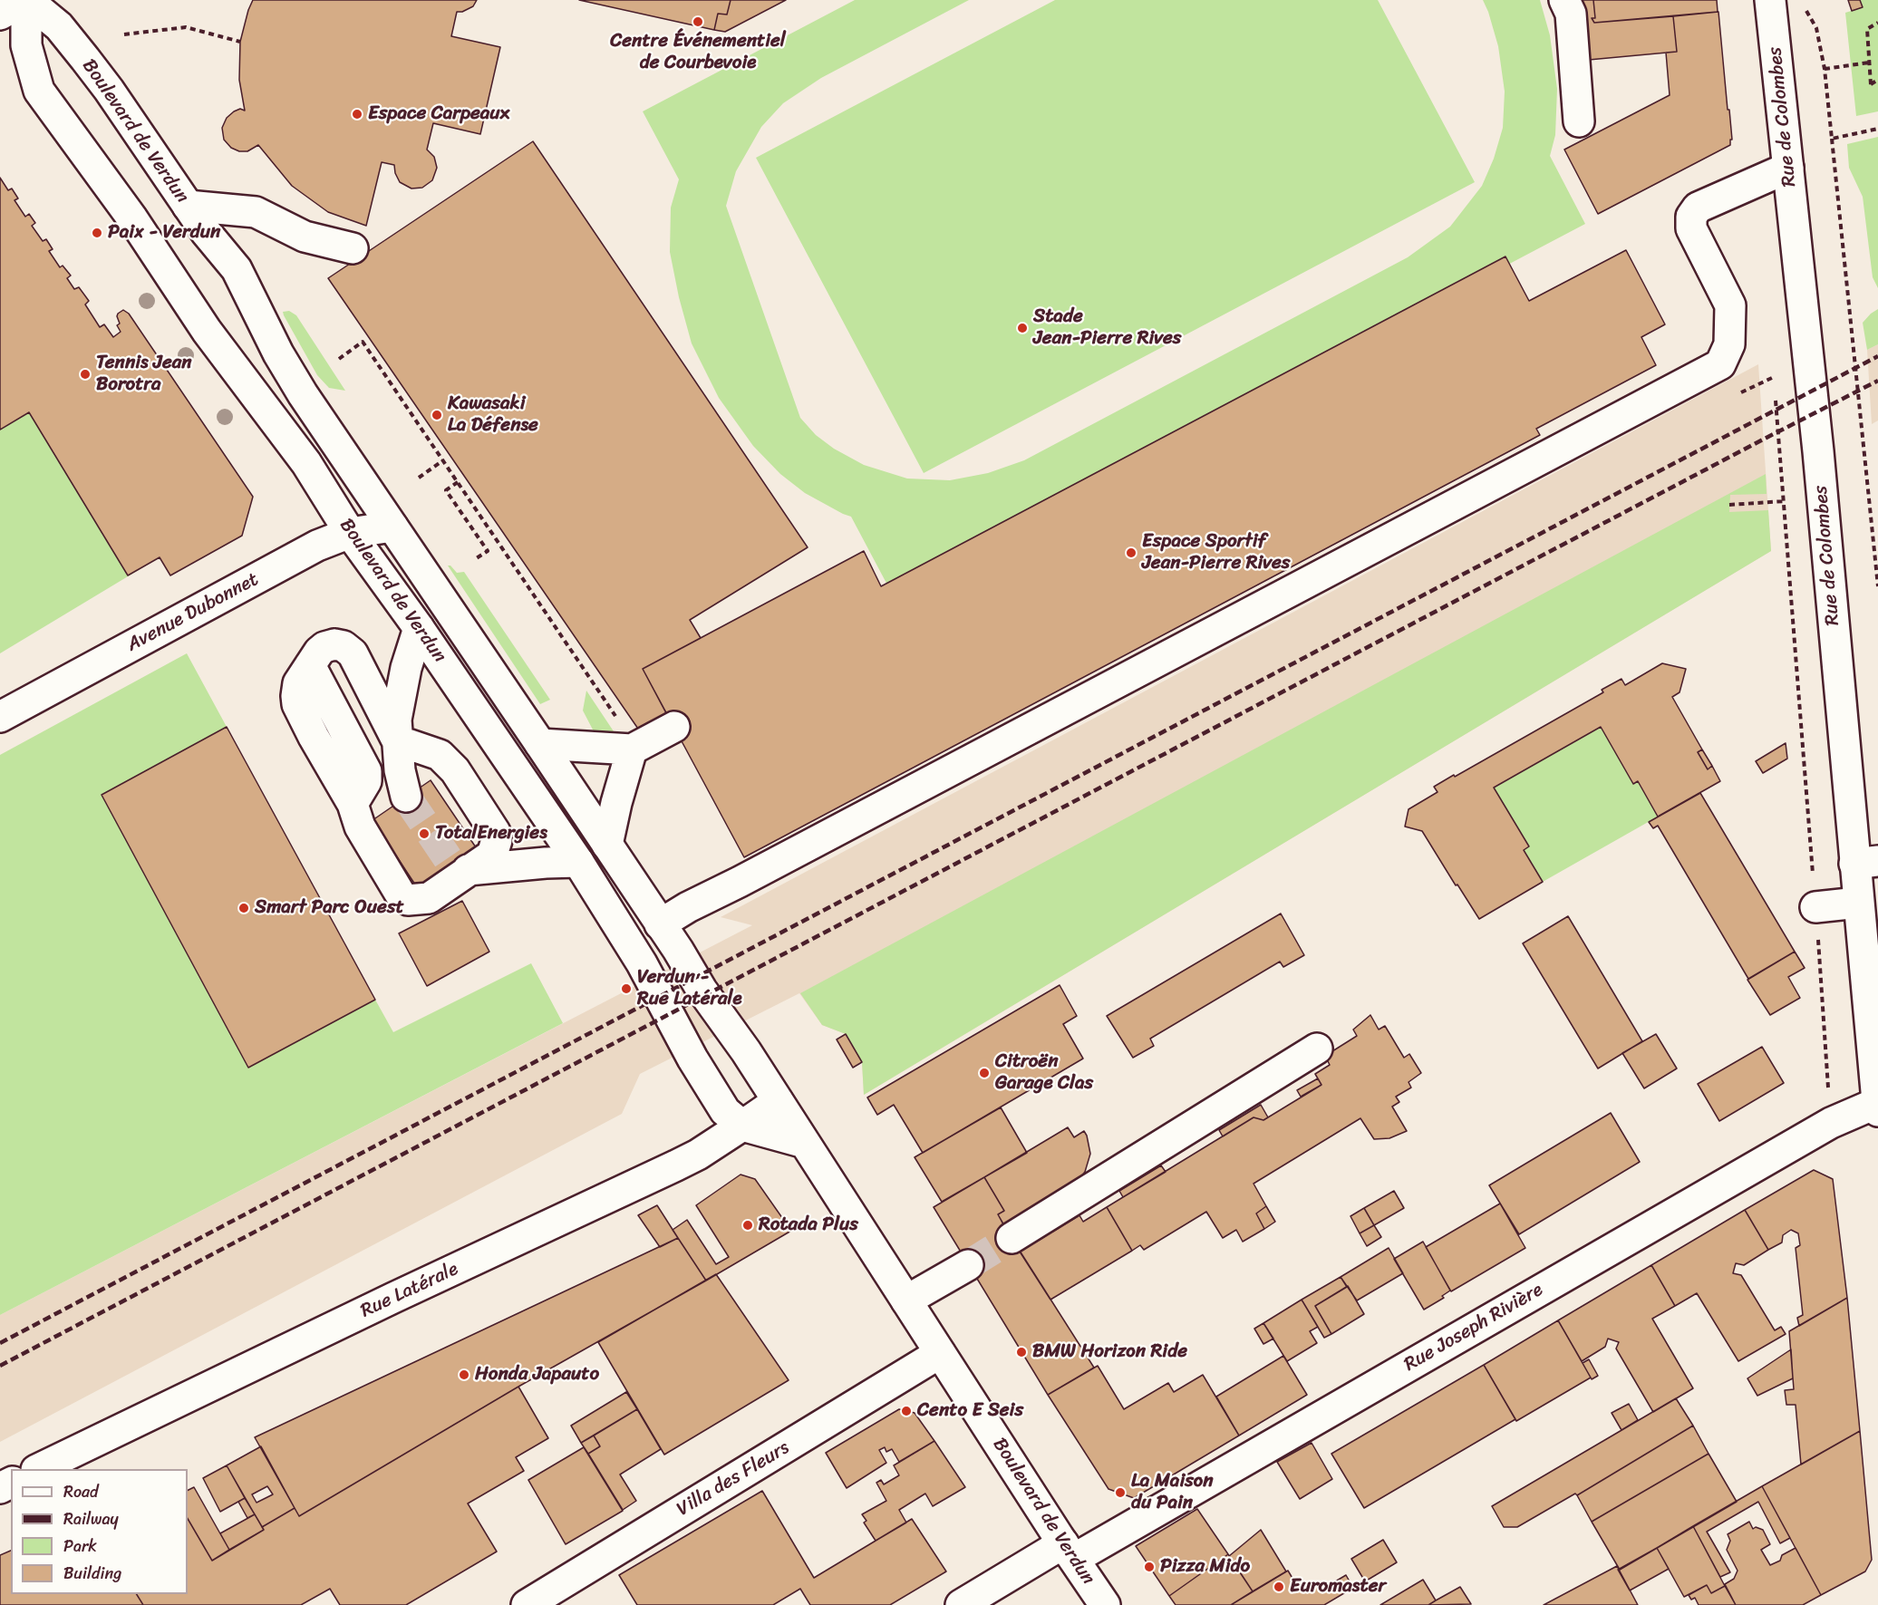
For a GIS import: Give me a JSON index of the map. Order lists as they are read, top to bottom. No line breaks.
{"streets":{"main road":["Rue de Colombes","Boulevard de Verdun","Avenue Dubonnet","Rue Latérale","Rue Joseph Rivière","Villa des Fleurs"]},"crossings":[["Rue de Colombes","Rue Joseph Rivière"],["Boulevard de Verdun","Avenue Dubonnet"],["Boulevard de Verdun","Rue Latérale"],["Boulevard de Verdun","Rue Joseph Rivière"],["Boulevard de Verdun","Villa des Fleurs"]],"places":["Centre Événementiel de Courbevoie","Espace Carpeaux","Paix - Verdun","Stade Jean-Pierre Rives","Tennis Jean Borotra","Kawasaki La Défense","Espace Sportif Jean-Pierre Rives","TotalEnergies","Smart Parc Ouest","Verdun - Rue Latérale","Citroën Garage Clas","Rotada Plus","BMW Horizon Ride","Honda Japauto","Cento E Seis","La Maison du Pain","Pizza Mido","Euromaster"],"legend":["Road","Railway","Park","Building"]}
